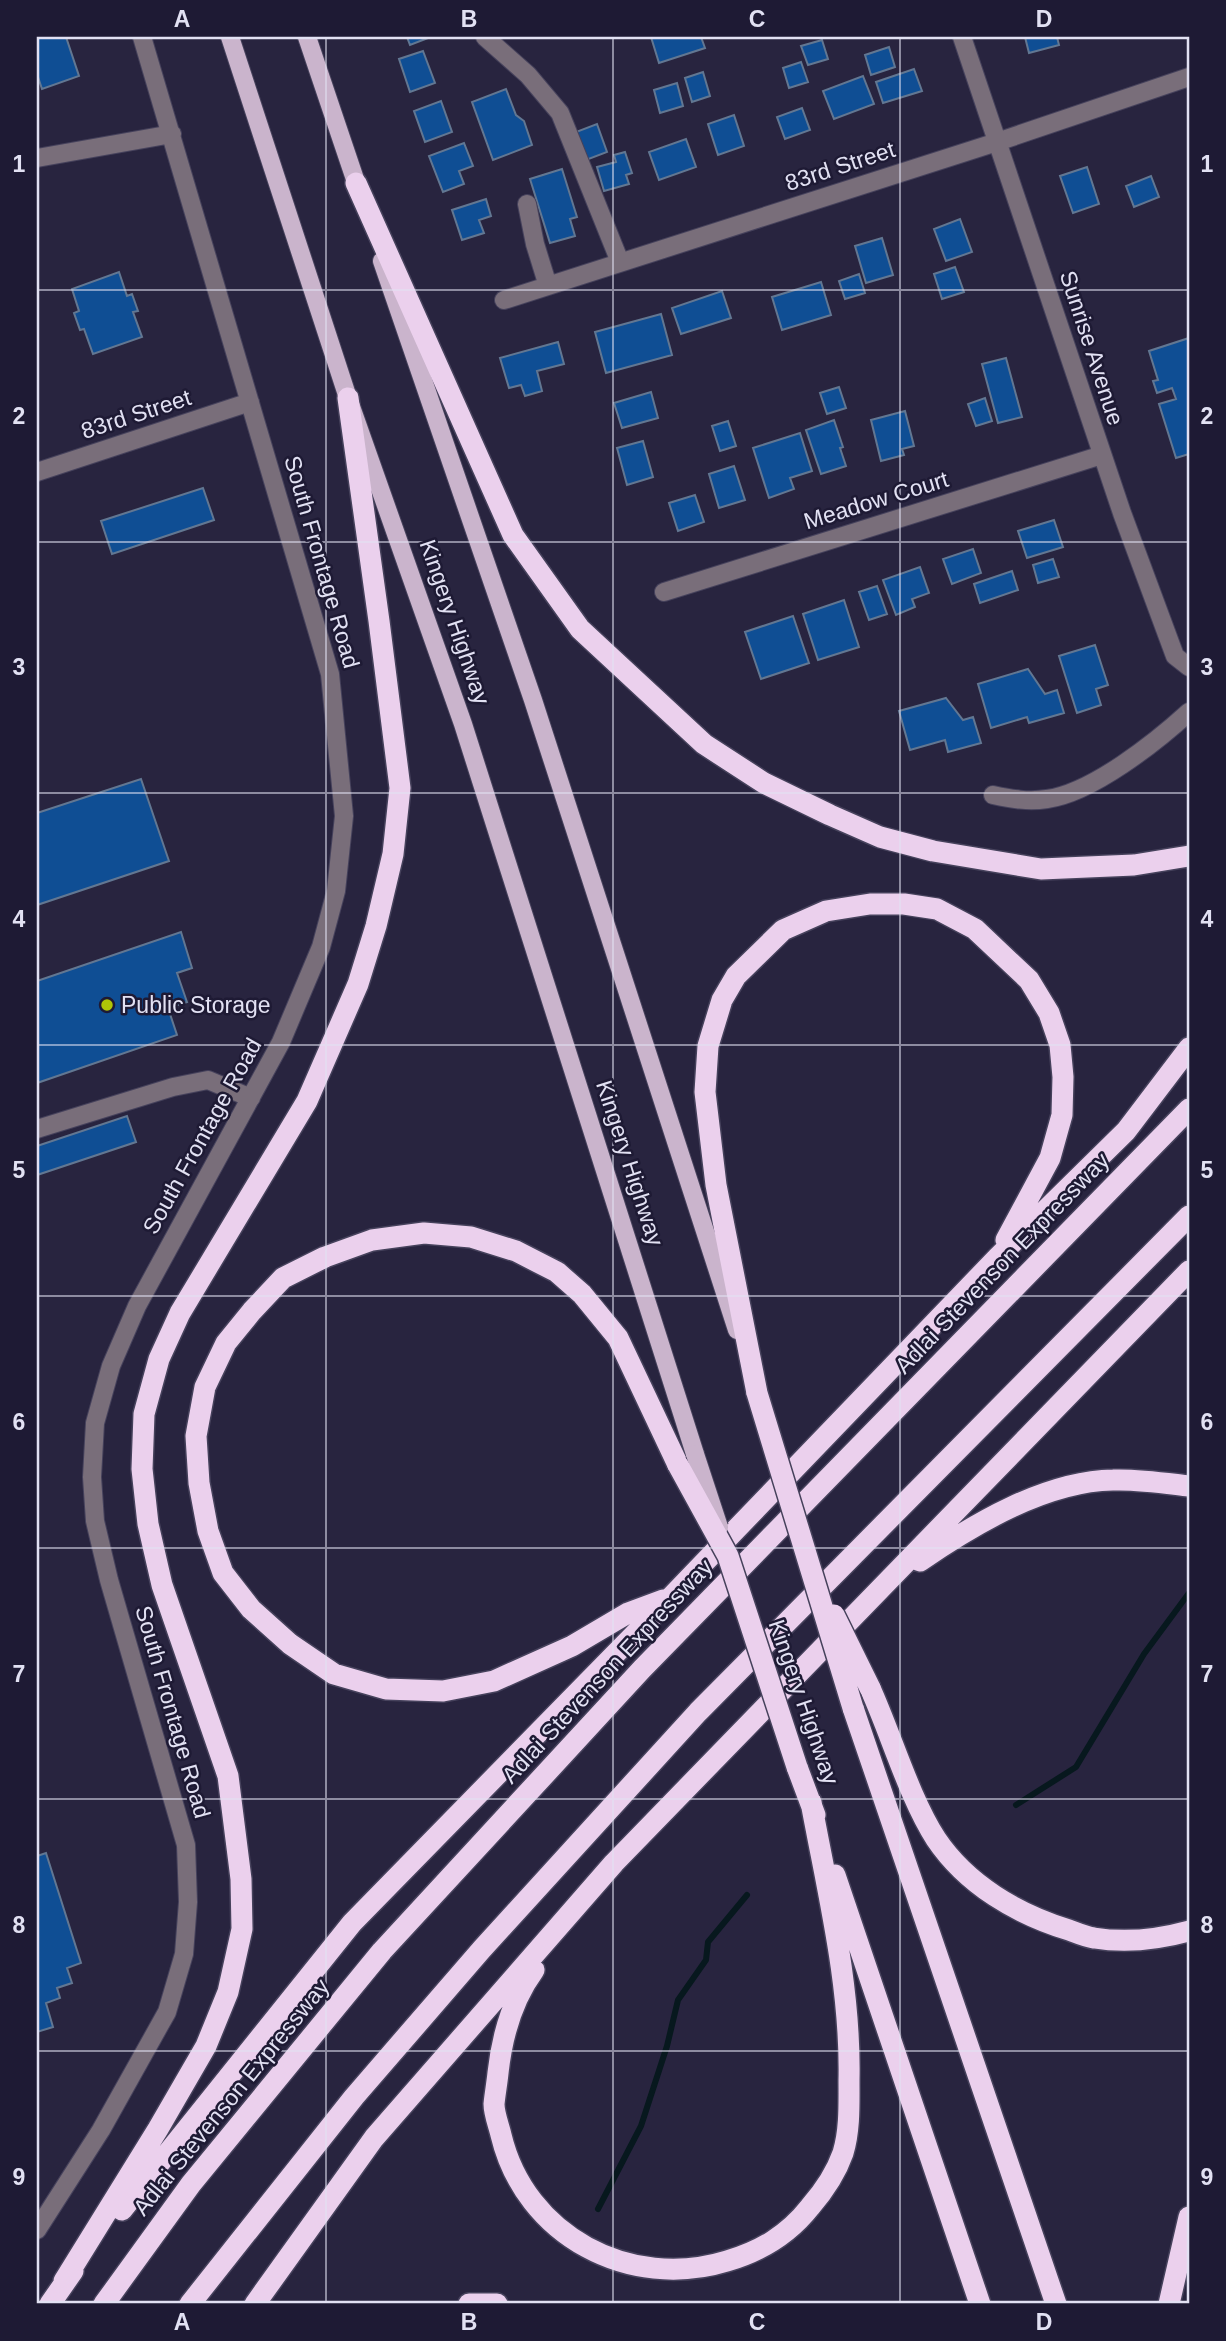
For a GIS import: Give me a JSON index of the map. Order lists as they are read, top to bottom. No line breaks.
{"streets":{"highway":["Kingery Highway","Adlai Stevenson Expressway"],"street":["83rd Street","Sunrise Avenue","Meadow Court","South Frontage Road"]},"crossings":[["83rd Street","Sunrise Avenue"],["83rd Street","South Frontage Road"],["Sunrise Avenue","Meadow Court"]],"places":["Public Storage"],"grid":{"columns":["A","B","C","D"],"rows":["1","2","3","4","5","6","7","8","9"]}}
